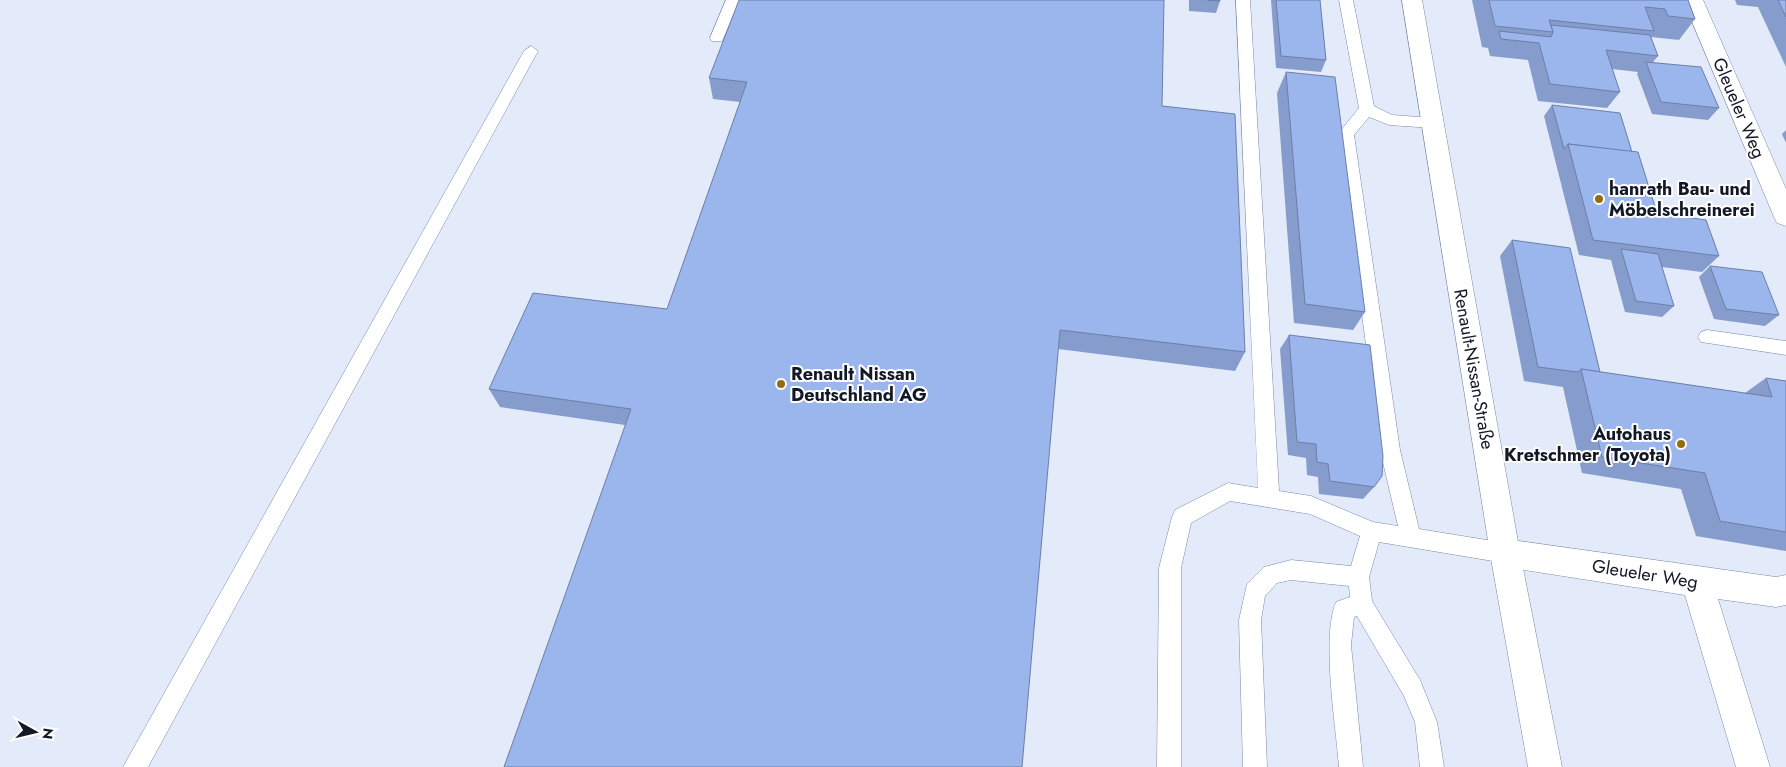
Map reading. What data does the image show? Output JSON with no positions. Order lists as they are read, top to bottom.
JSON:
{
  "streets": {
    "street": ["Gleueler Weg", "Renault-Nissan-Straße"]
  },
  "crossings": [
    ["Gleueler Weg", "Renault-Nissan-Straße"]
  ],
  "places": ["hanrath Bau- und Möbelschreinerei", "Renault Nissan Deutschland AG", "Autohaus Kretschmer (Toyota)"],
  "north": "right"
}
